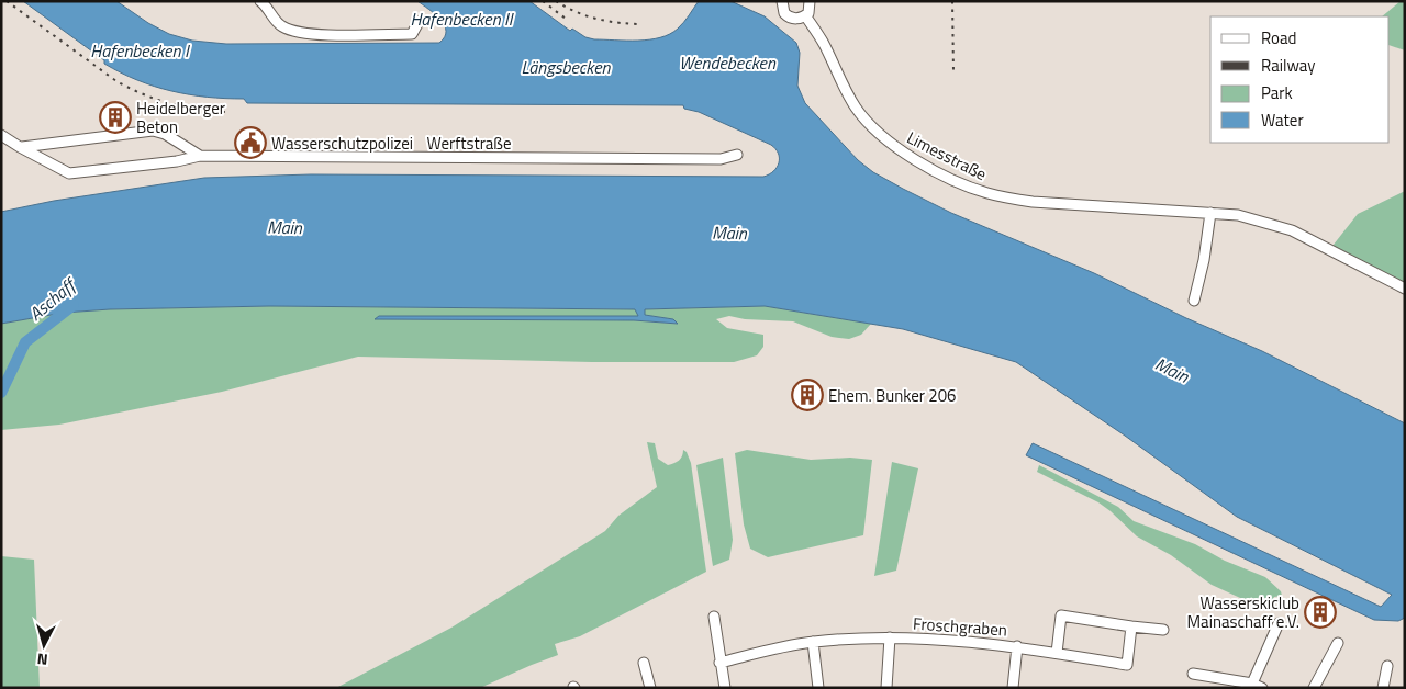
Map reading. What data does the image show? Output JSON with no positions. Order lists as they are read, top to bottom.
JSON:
{
  "streets": {
    "street": ["Werftstraße", "Limesstraße", "Froschgraben"]
  },
  "water": [
    "Hafenbecken II",
    "Hafenbecken I",
    "Wendebecken",
    "Längsbecken",
    "Main",
    "Aschaff"
  ],
  "places": {
    "building": ["Heidelberger Beton", "Ehem. Bunker 206", "Wasserskiclub Mainaschaff e.V."],
    "public building": ["Wasserschutzpolizei"]
  },
  "legend": [
    "Road",
    "Railway",
    "Park",
    "Water"
  ],
  "north": "bottom"
}
